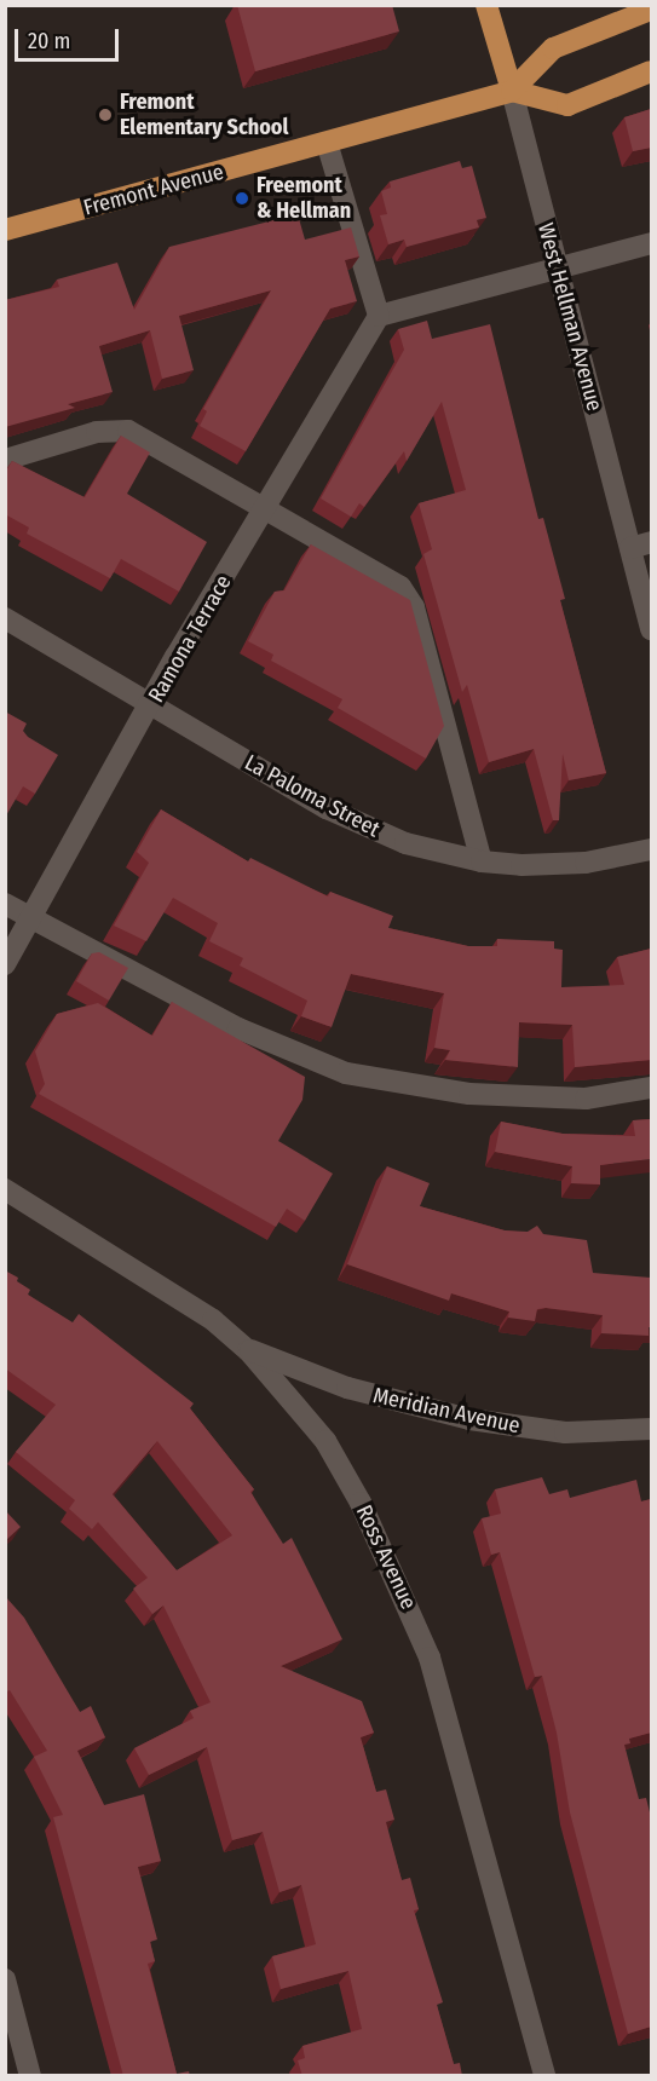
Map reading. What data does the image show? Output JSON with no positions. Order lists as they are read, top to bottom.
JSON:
{
  "streets": {
    "main road": ["Fremont Avenue", "West Hellman Avenue"],
    "street": [
      "Ramona Terrace",
      "La Paloma Street",
      "Meridian Avenue",
      "Ross Avenue"
    ]
  },
  "crossings": [
    ["Fremont Avenue", "West Hellman Avenue"],
    ["Ramona Terrace", "La Paloma Street"],
    ["Meridian Avenue", "Ross Avenue"]
  ],
  "places": ["Fremont Elementary School", "Freemont & Hellman"],
  "scale_bar": "20 m"
}
